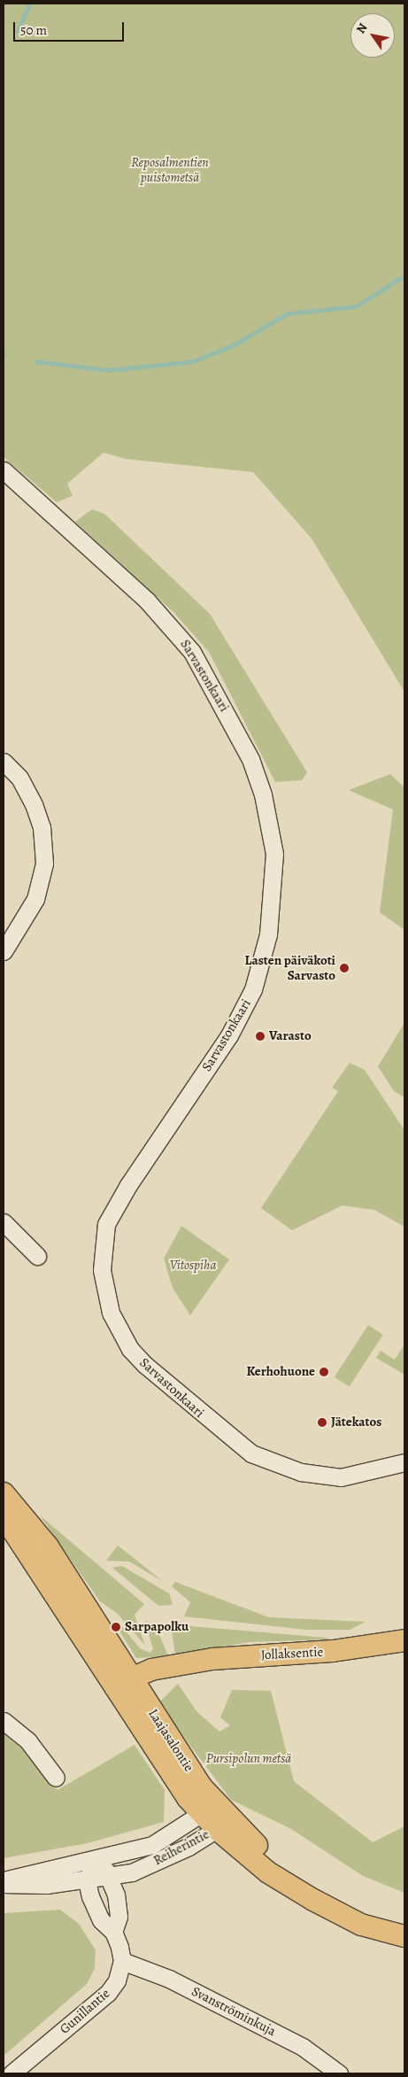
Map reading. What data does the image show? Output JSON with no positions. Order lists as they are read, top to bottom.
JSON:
{
  "streets": {
    "main road": ["Jollaksentie", "Laajasalontie"],
    "street": [
      "Sarvastonkaari",
      "Reiherintie",
      "Gunillantie",
      "Svanströminkuja"
    ]
  },
  "crossings": [
    ["Jollaksentie", "Laajasalontie"],
    ["Laajasalontie", "Reiherintie"],
    ["Gunillantie", "Svanströminkuja"]
  ],
  "parks": ["Reposalmentien puistometsä", "Vitospiha", "Pursipolun metsä"],
  "places": [
    "Lasten päiväkoti Sarvasto",
    "Varasto",
    "Kerhohuone",
    "Jätekatos",
    "Sarpapolku"
  ],
  "scale_bar": "50 m",
  "north": "top left"
}
